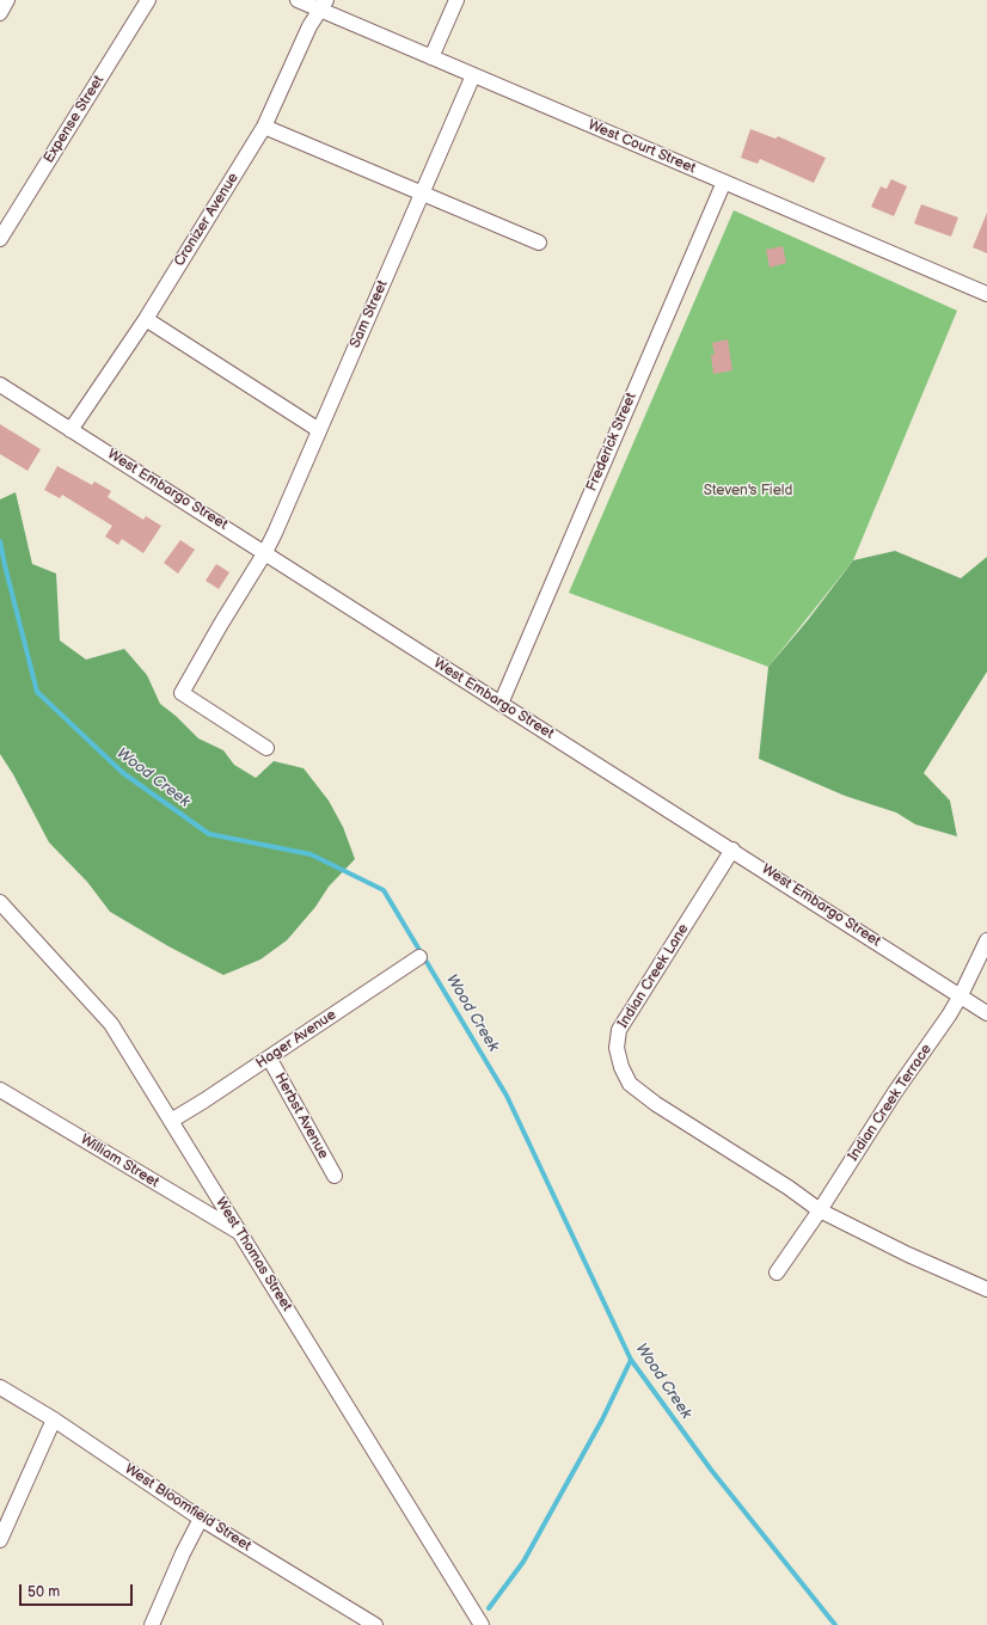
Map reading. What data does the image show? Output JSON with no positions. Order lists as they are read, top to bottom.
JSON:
{
  "streets": {
    "street": [
      "Expense Street",
      "West Court Street",
      "Cronizer Avenue",
      "Sam Street",
      "Frederick Street",
      "West Embargo Street",
      "Indian Creek Lane",
      "Hager Avenue",
      "Indian Creek Terrace",
      "Herbst Avenue",
      "William Street",
      "West Thomas Street",
      "West Bloomfield Street"
    ]
  },
  "crossings": [
    ["West Court Street", "Cronizer Avenue"],
    ["West Court Street", "Sam Street"],
    ["West Court Street", "Frederick Street"],
    ["Cronizer Avenue", "West Embargo Street"],
    ["Sam Street", "West Embargo Street"],
    ["Frederick Street", "West Embargo Street"],
    ["West Embargo Street", "Indian Creek Lane"],
    ["West Embargo Street", "Indian Creek Terrace"],
    ["Indian Creek Lane", "Indian Creek Terrace"],
    ["Hager Avenue", "Herbst Avenue"],
    ["Hager Avenue", "West Thomas Street"],
    ["William Street", "West Thomas Street"]
  ],
  "water": ["Wood Creek"],
  "parks": ["Steven's Field"],
  "scale_bar": "50 m"
}
